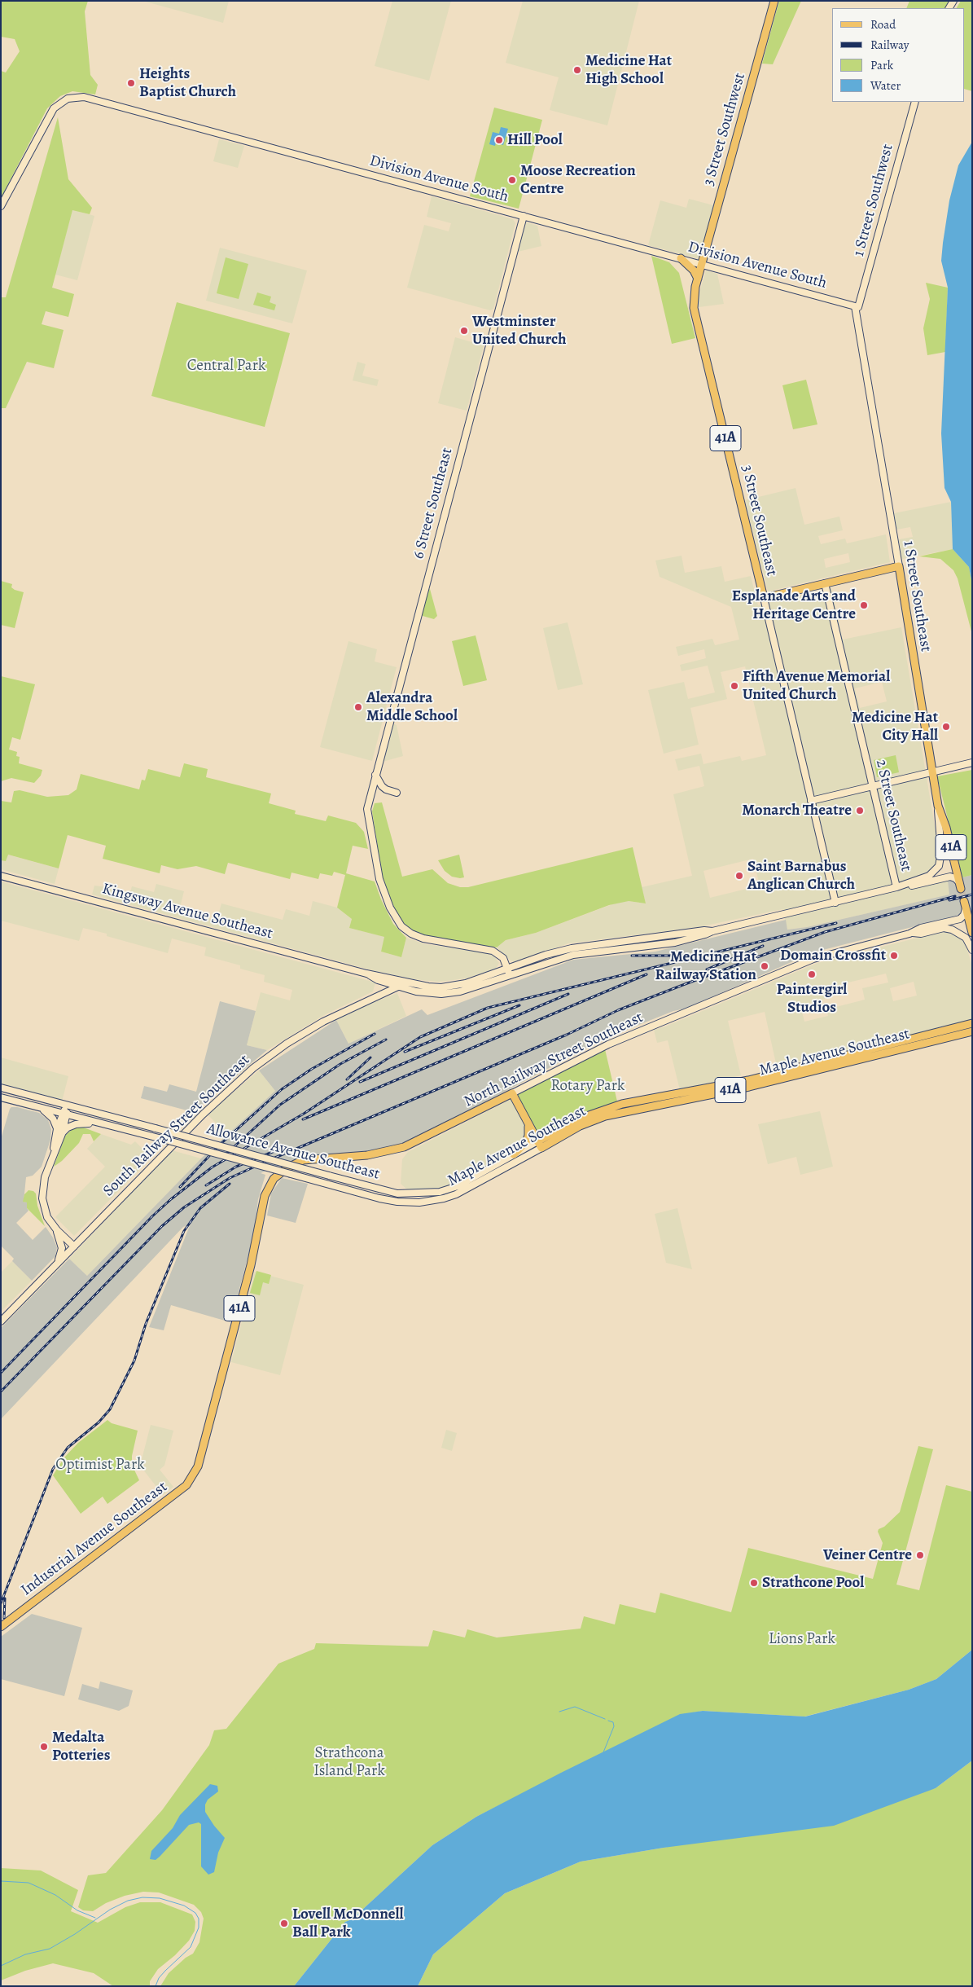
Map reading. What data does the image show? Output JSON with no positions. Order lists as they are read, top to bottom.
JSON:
{
  "streets": {
    "main road": [
      "3 Street Southwest",
      "41A",
      "3 Street Southeast",
      "1 Street Southeast",
      "Maple Avenue Southeast",
      "North Railway Street Southeast",
      "Industrial Avenue Southeast"
    ],
    "street": [
      "Division Avenue South",
      "1 Street Southwest",
      "6 Street Southeast",
      "2 Street Southeast",
      "Kingsway Avenue Southeast",
      "South Railway Street Southeast",
      "Allowance Avenue Southeast"
    ]
  },
  "crossings": [
    ["3 Street Southwest", "Division Avenue South"],
    ["3 Street Southwest", "3 Street Southeast"],
    ["Division Avenue South", "1 Street Southwest"],
    ["Division Avenue South", "6 Street Southeast"],
    ["Division Avenue South", "3 Street Southeast"],
    ["Division Avenue South", "1 Street Southeast"],
    ["1 Street Southwest", "1 Street Southeast"],
    ["Kingsway Avenue Southeast", "South Railway Street Southeast"],
    ["Maple Avenue Southeast", "Allowance Avenue Southeast"],
    ["North Railway Street Southeast", "Industrial Avenue Southeast"]
  ],
  "parks": [
    "Central Park",
    "Rotary Park",
    "Optimist Park",
    "Lions Park",
    "Strathcona Island Park"
  ],
  "places": [
    "Medicine Hat High School",
    "Heights Baptist Church",
    "Hill Pool",
    "Moose Recreation Centre",
    "Westminster United Church",
    "Esplanade Arts and Heritage Centre",
    "Fifth Avenue Memorial United Church",
    "Alexandra Middle School",
    "Medicine Hat City Hall",
    "Monarch Theatre",
    "Saint Barnabus Anglican Church",
    "Domain Crossfit",
    "Medicine Hat Railway Station",
    "Paintergirl Studios",
    "Veiner Centre",
    "Strathcone Pool",
    "Medalta Potteries",
    "Lovell McDonnell Ball Park"
  ],
  "legend": [
    "Road",
    "Railway",
    "Park",
    "Water"
  ]
}
